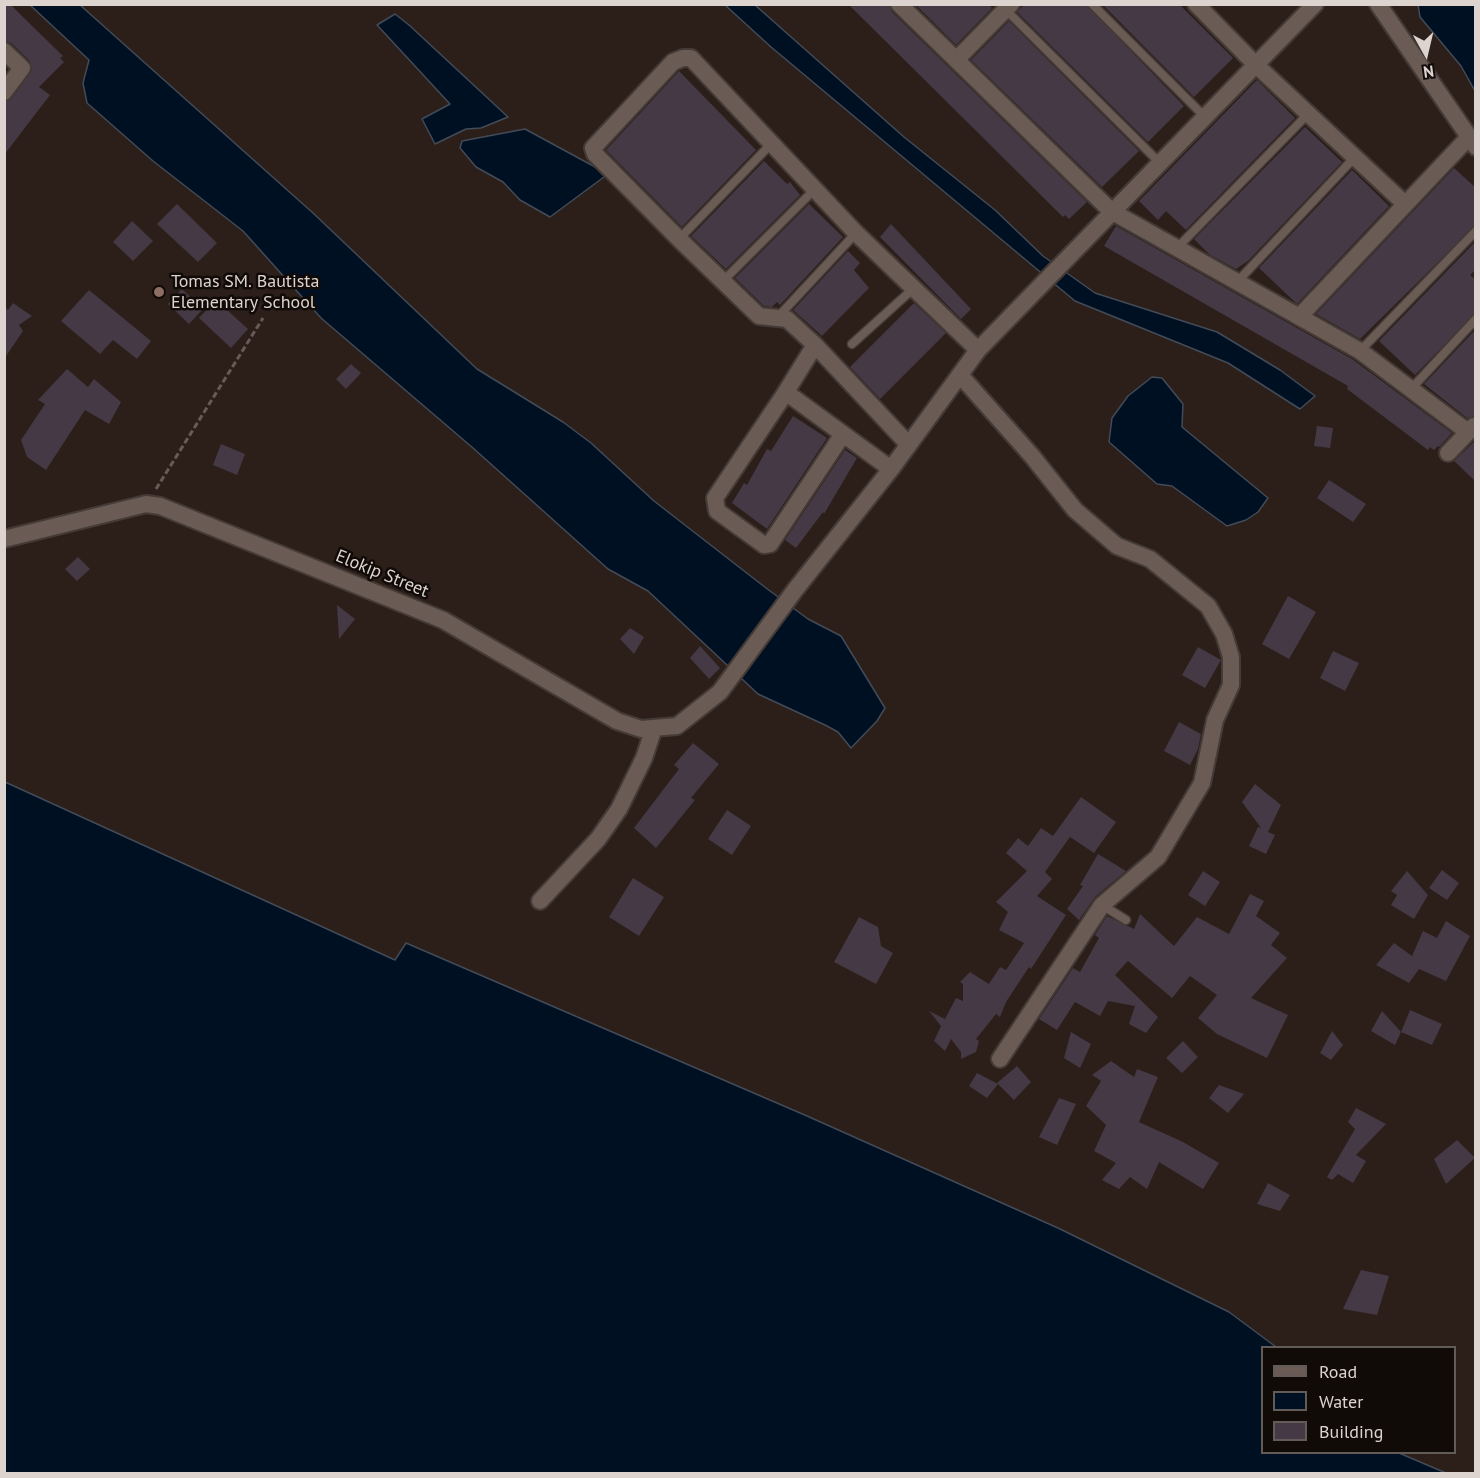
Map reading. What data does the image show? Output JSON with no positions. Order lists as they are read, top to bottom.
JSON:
{
  "streets": {
    "street": ["Elokip Street"]
  },
  "places": ["Tomas SM. Bautista Elementary School"],
  "legend": ["Road", "Water", "Building"],
  "north": "bottom"
}
